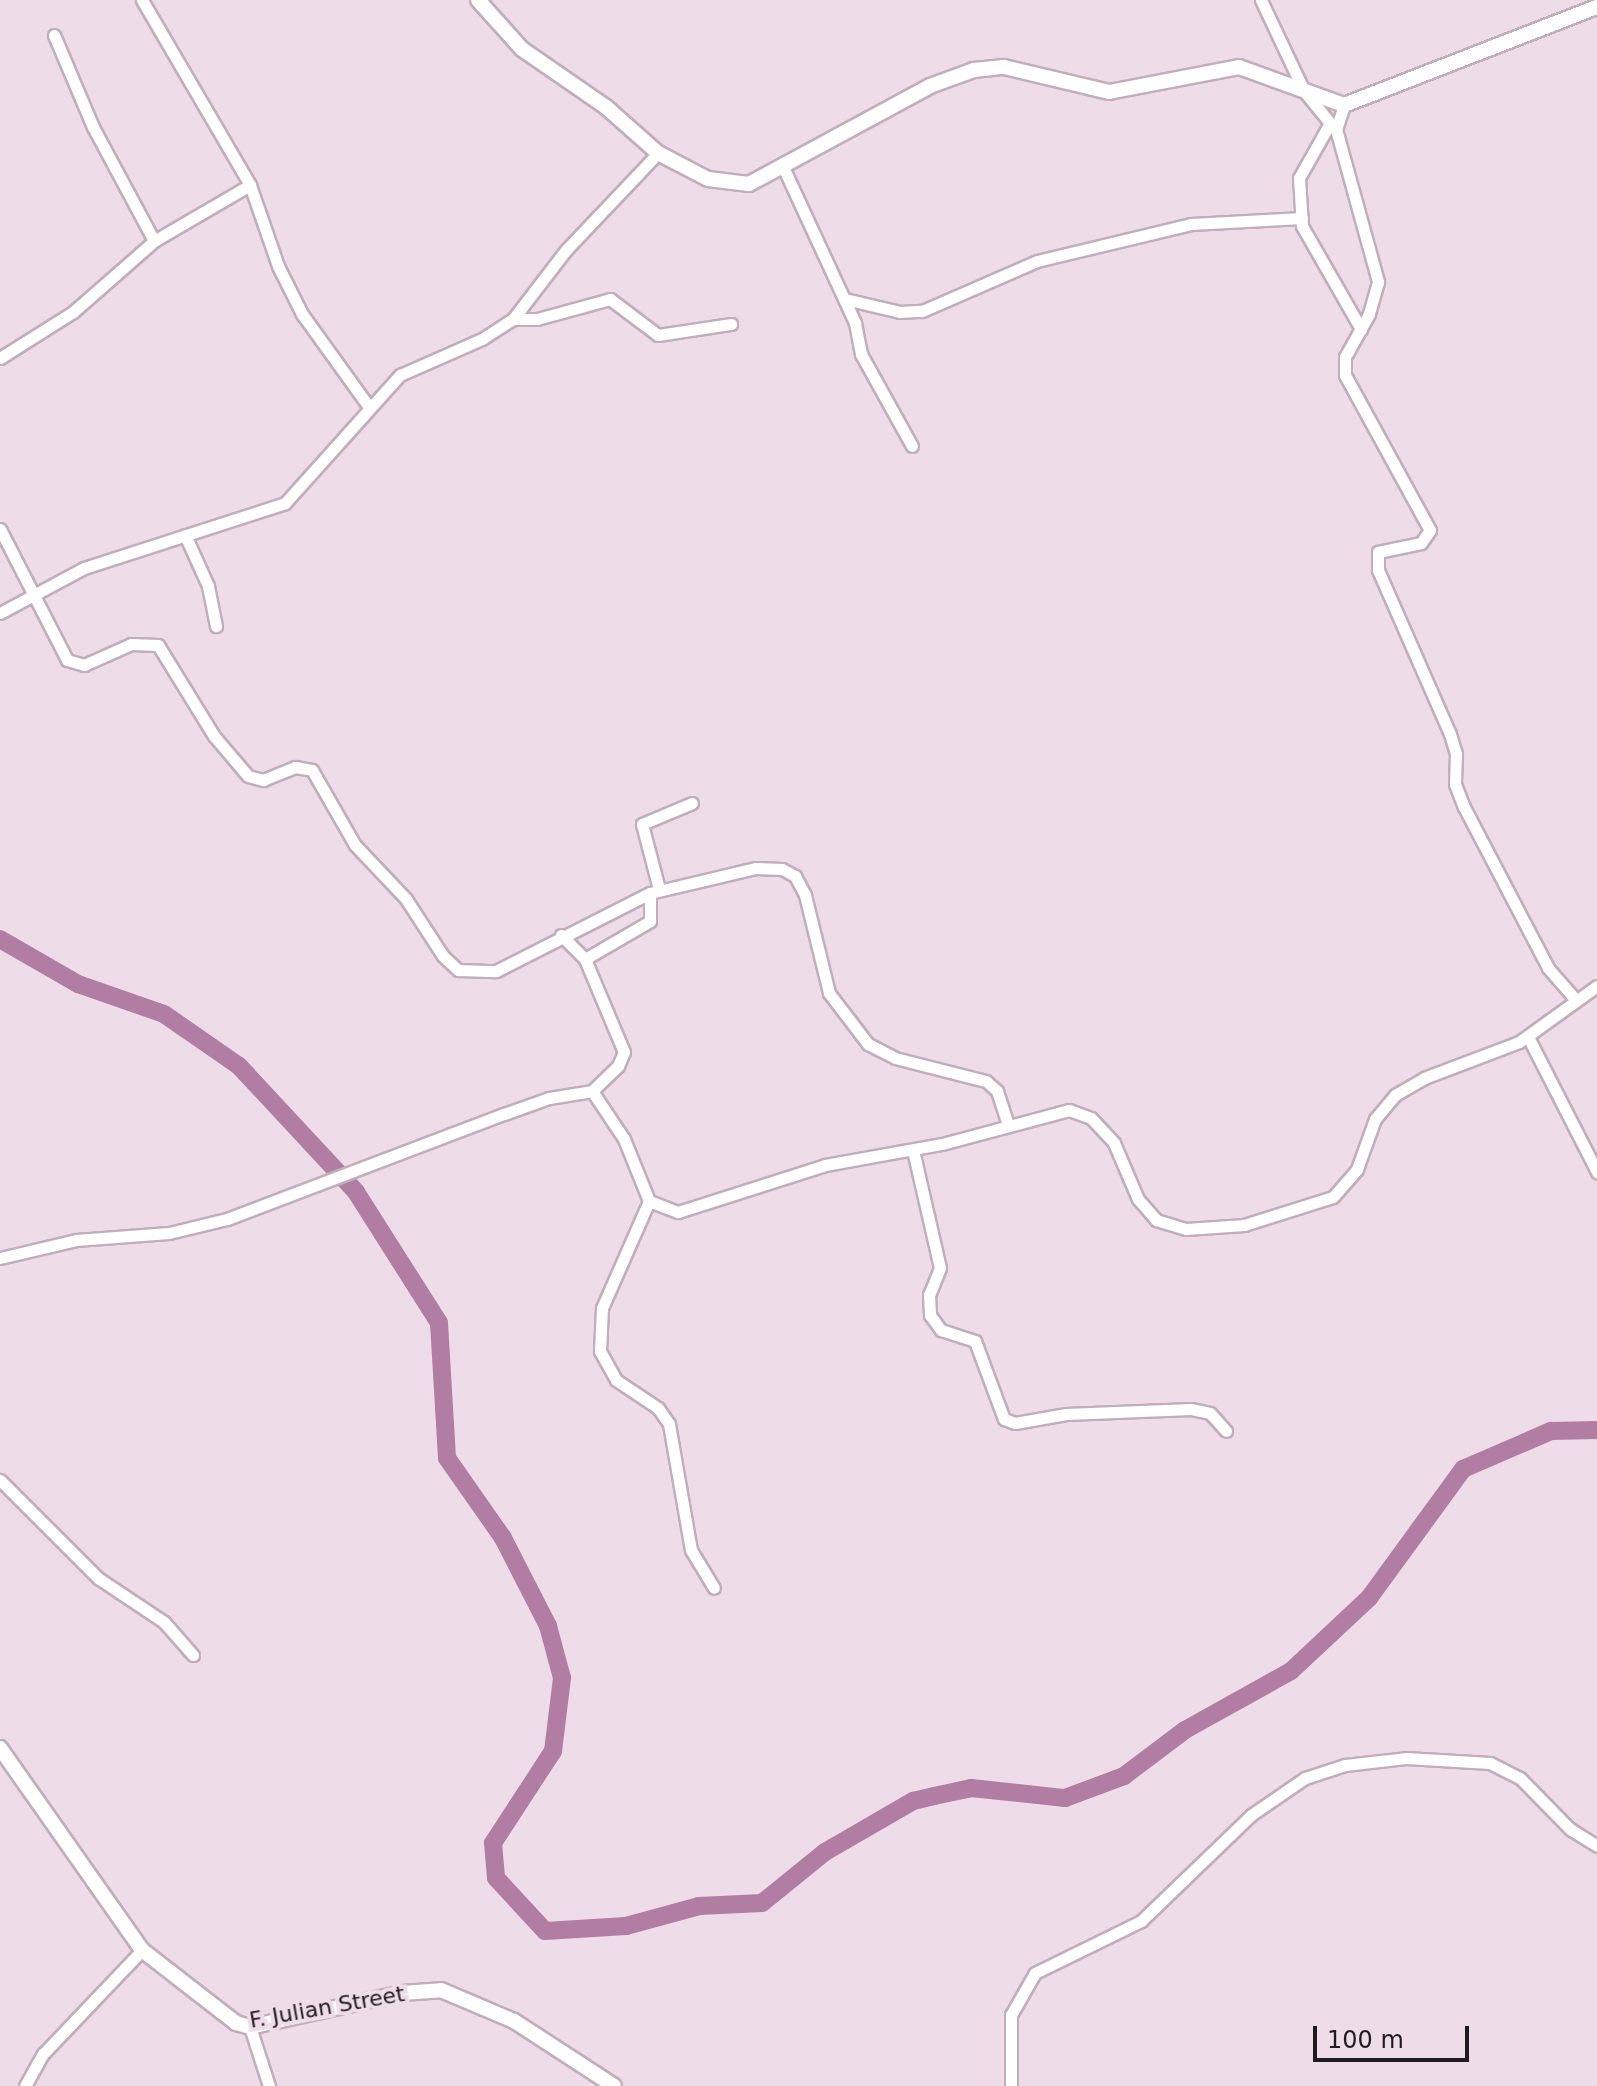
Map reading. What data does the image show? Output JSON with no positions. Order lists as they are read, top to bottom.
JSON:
{
  "streets": {
    "street": ["F. Julian Street"]
  },
  "scale_bar": "100 m"
}
